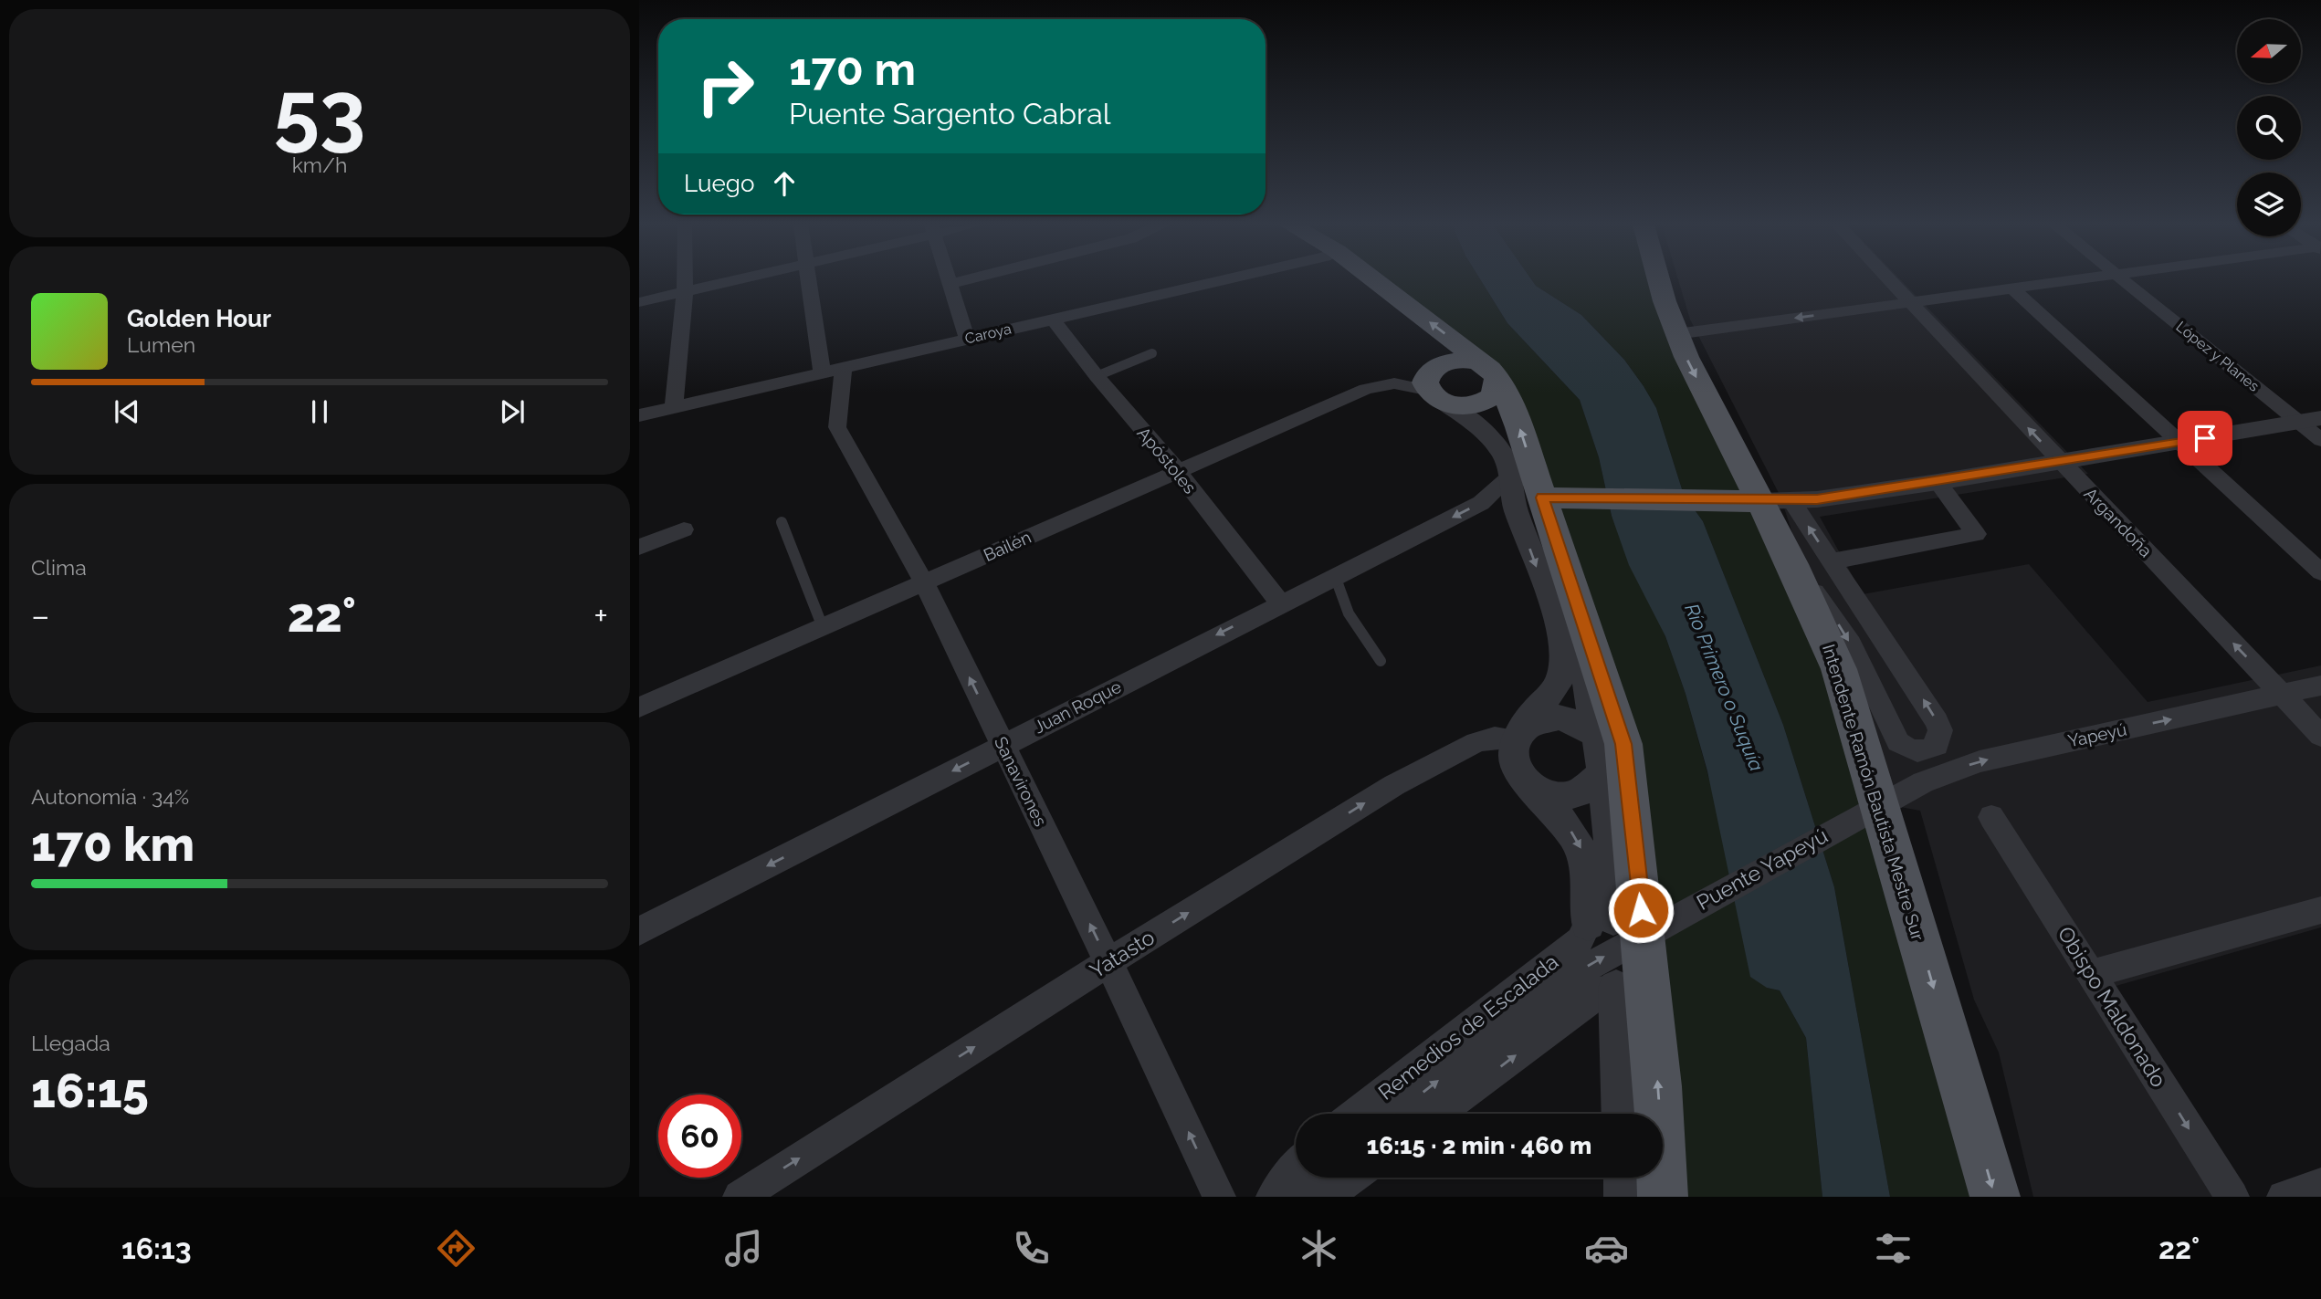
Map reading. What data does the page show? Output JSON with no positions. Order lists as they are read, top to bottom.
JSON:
{
  "streets": {
    "main road": ["Intendente Ramón Bautista Mestre Sur"],
    "street": [
      "Caroya",
      "López y Planes",
      "Apóstoles",
      "Argandoña",
      "Bailén",
      "Juan Roque",
      "Yapeyú",
      "Sanavirones",
      "Puente Yapeyú",
      "Yatasto",
      "Obispo Maldonado",
      "Remedios de Escalada"
    ]
  },
  "crossings": [
    ["Caroya", "Apóstoles"],
    ["Caroya", "Sanavirones"],
    ["Apóstoles", "Bailén"],
    ["Apóstoles", "Juan Roque"],
    ["Argandoña", "Yapeyú"],
    ["Bailén", "Sanavirones"],
    ["Juan Roque", "Sanavirones"],
    ["Yapeyú", "Intendente Ramón Bautista Mestre Sur"],
    ["Yapeyú", "Puente Yapeyú"],
    ["Sanavirones", "Yatasto"],
    ["Intendente Ramón Bautista Mestre Sur", "Puente Yapeyú"],
    ["Puente Yapeyú", "Remedios de Escalada"]
  ],
  "one_way": [
    "Juan Roque",
    "Yapeyú",
    "Sanavirones",
    "Yatasto",
    "Obispo Maldonado"
  ],
  "water": ["Río Primero o Suquía"],
  "north": "left",
  "page": {
    "tile": [
      ["53", "km/h"],
      "Clima",
      ["Autonomía · 34%", "170 km"],
      ["Llegada", "16:15"]
    ],
    "turn": ["170 m", "Puente Sargento Cabral"],
    "then": "Luego",
    "song": ["Golden Hour", "Lumen"],
    "heat": ["−", "22°", "+"],
    "limit": "60",
    "trip": "16:15 · 2 min · 460 m",
    "tabs": ["16:13", "22°"]
  }
}
